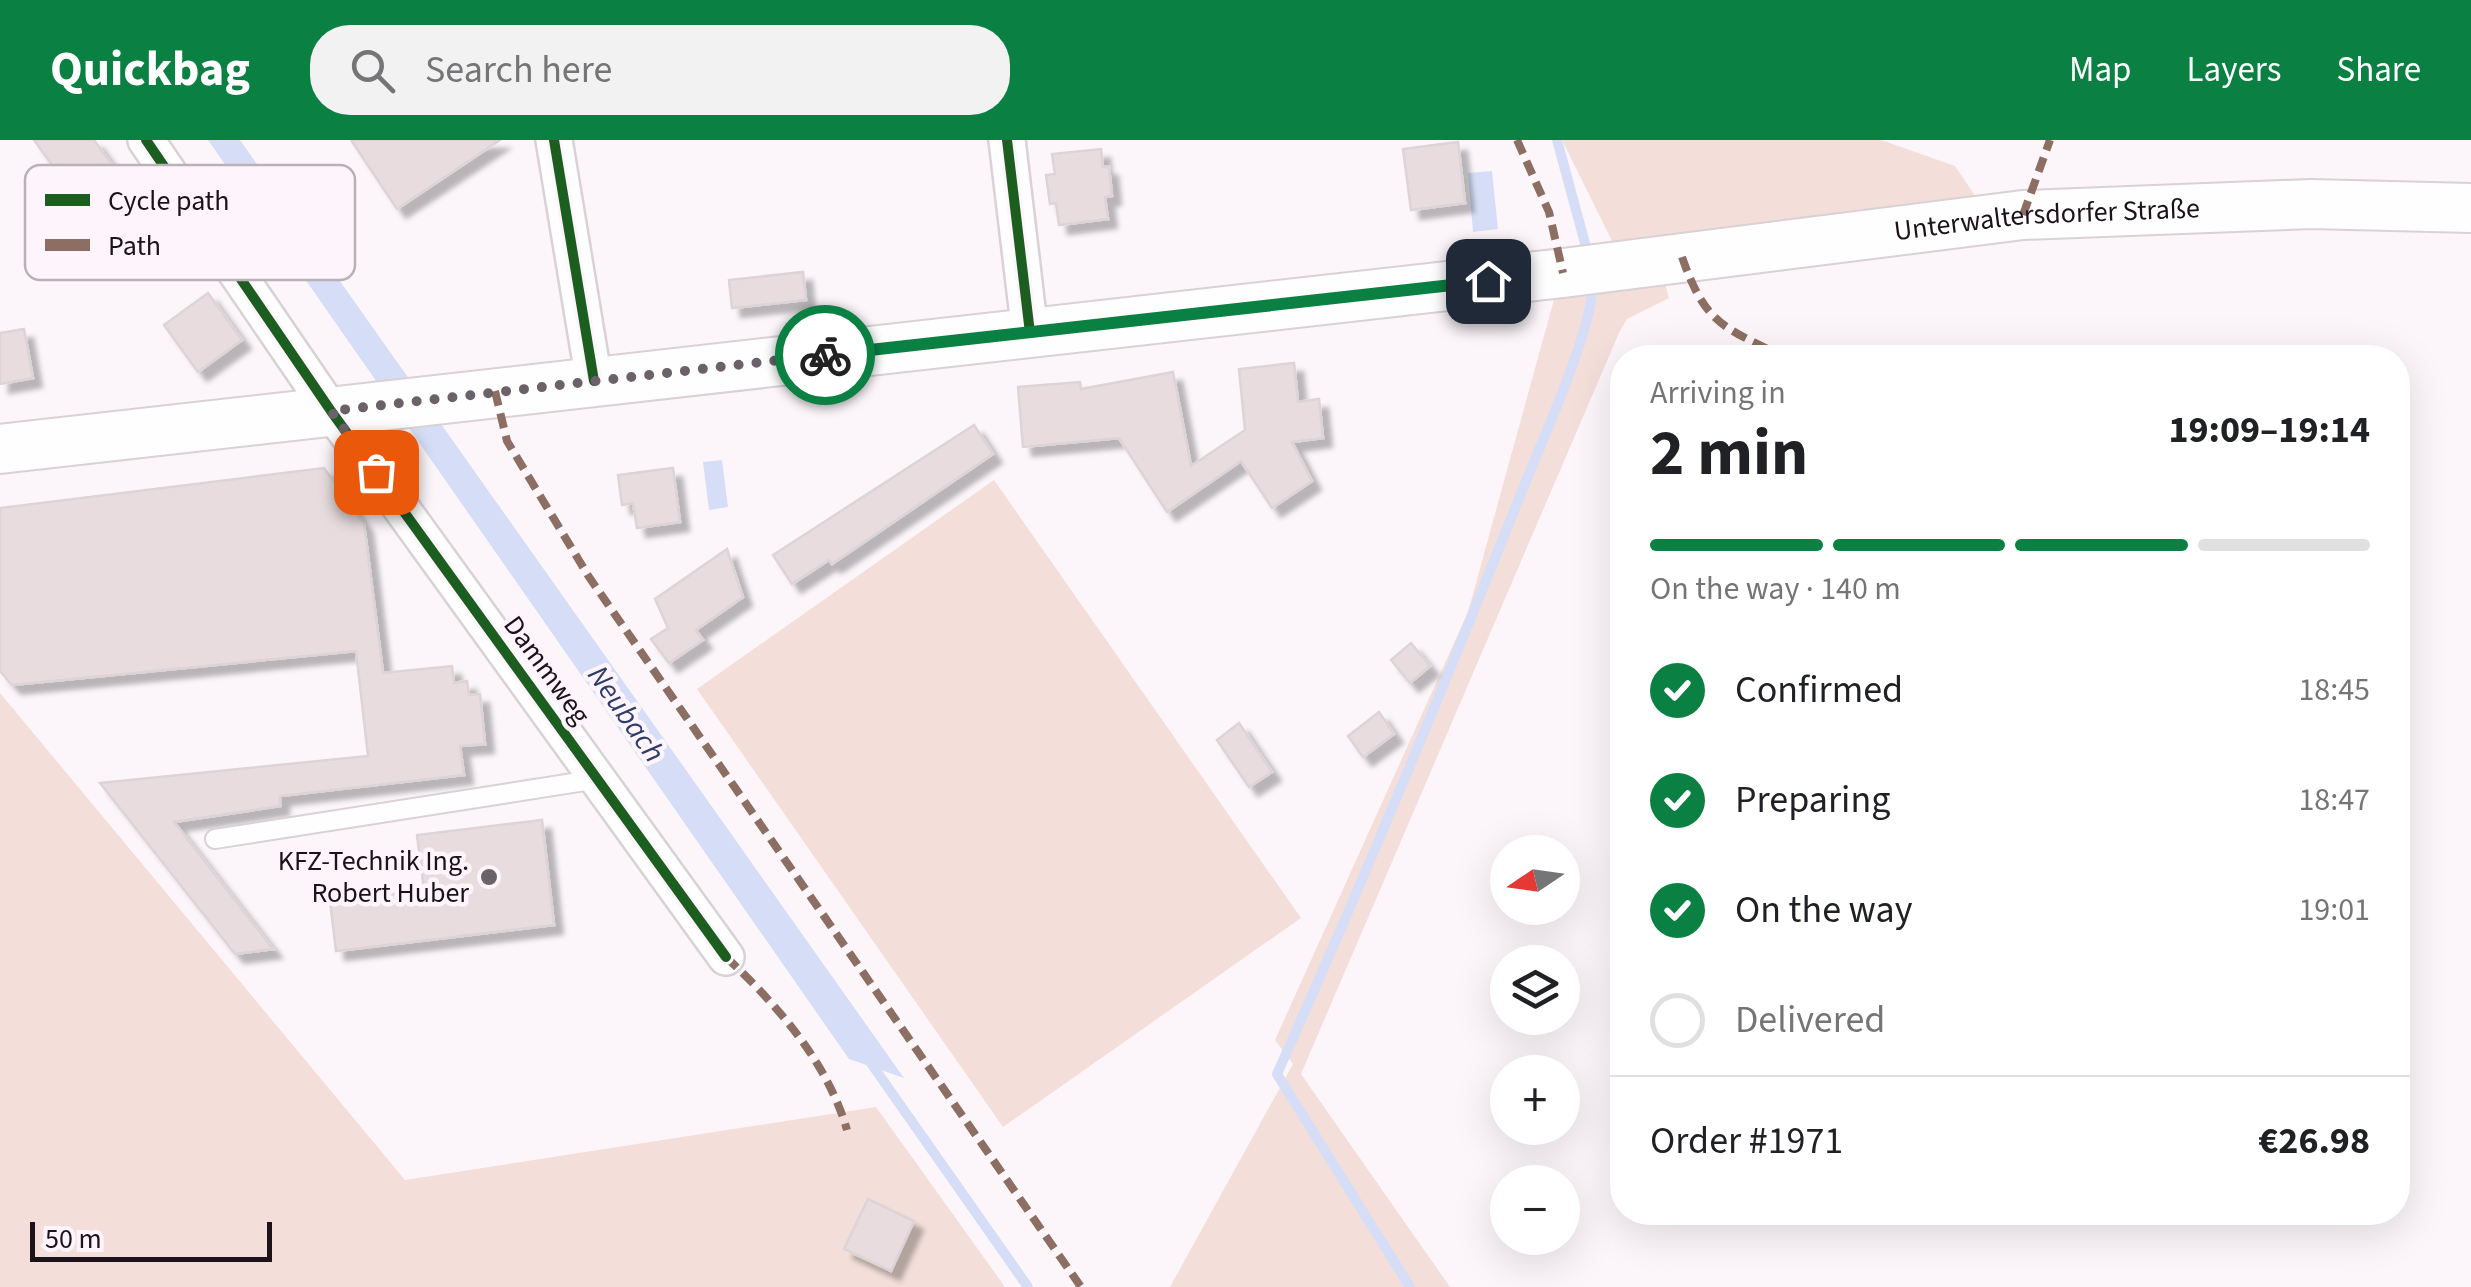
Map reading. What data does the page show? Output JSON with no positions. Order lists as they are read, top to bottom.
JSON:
{
  "streets": {
    "main road": ["Unterwaltersdorfer Straße"],
    "street": ["Dammweg"]
  },
  "crossings": [
    ["Unterwaltersdorfer Straße", "Dammweg"]
  ],
  "water": ["Neubach"],
  "places": ["KFZ-Technik Ing. Robert Huber"],
  "legend": ["Cycle path", "Path"],
  "scale_bar": "50 m",
  "north": "left",
  "page": {
    "header": "Quickbag",
    "search": "Search here",
    "nav": ["Map", "Layers", "Share"],
    "heading": ["2 min", "Arriving in", "19:09–19:14"],
    "panel": ["Order #1971", "€26.98"],
    "bar": "On the way · 140 m",
    "list": [
      ["Confirmed", "18:45"],
      ["Preparing", "18:47"],
      ["On the way", "19:01"],
      "Delivered"
    ],
    "map_buttons": ["+", "−"],
    "scale": "50 m"
  }
}
